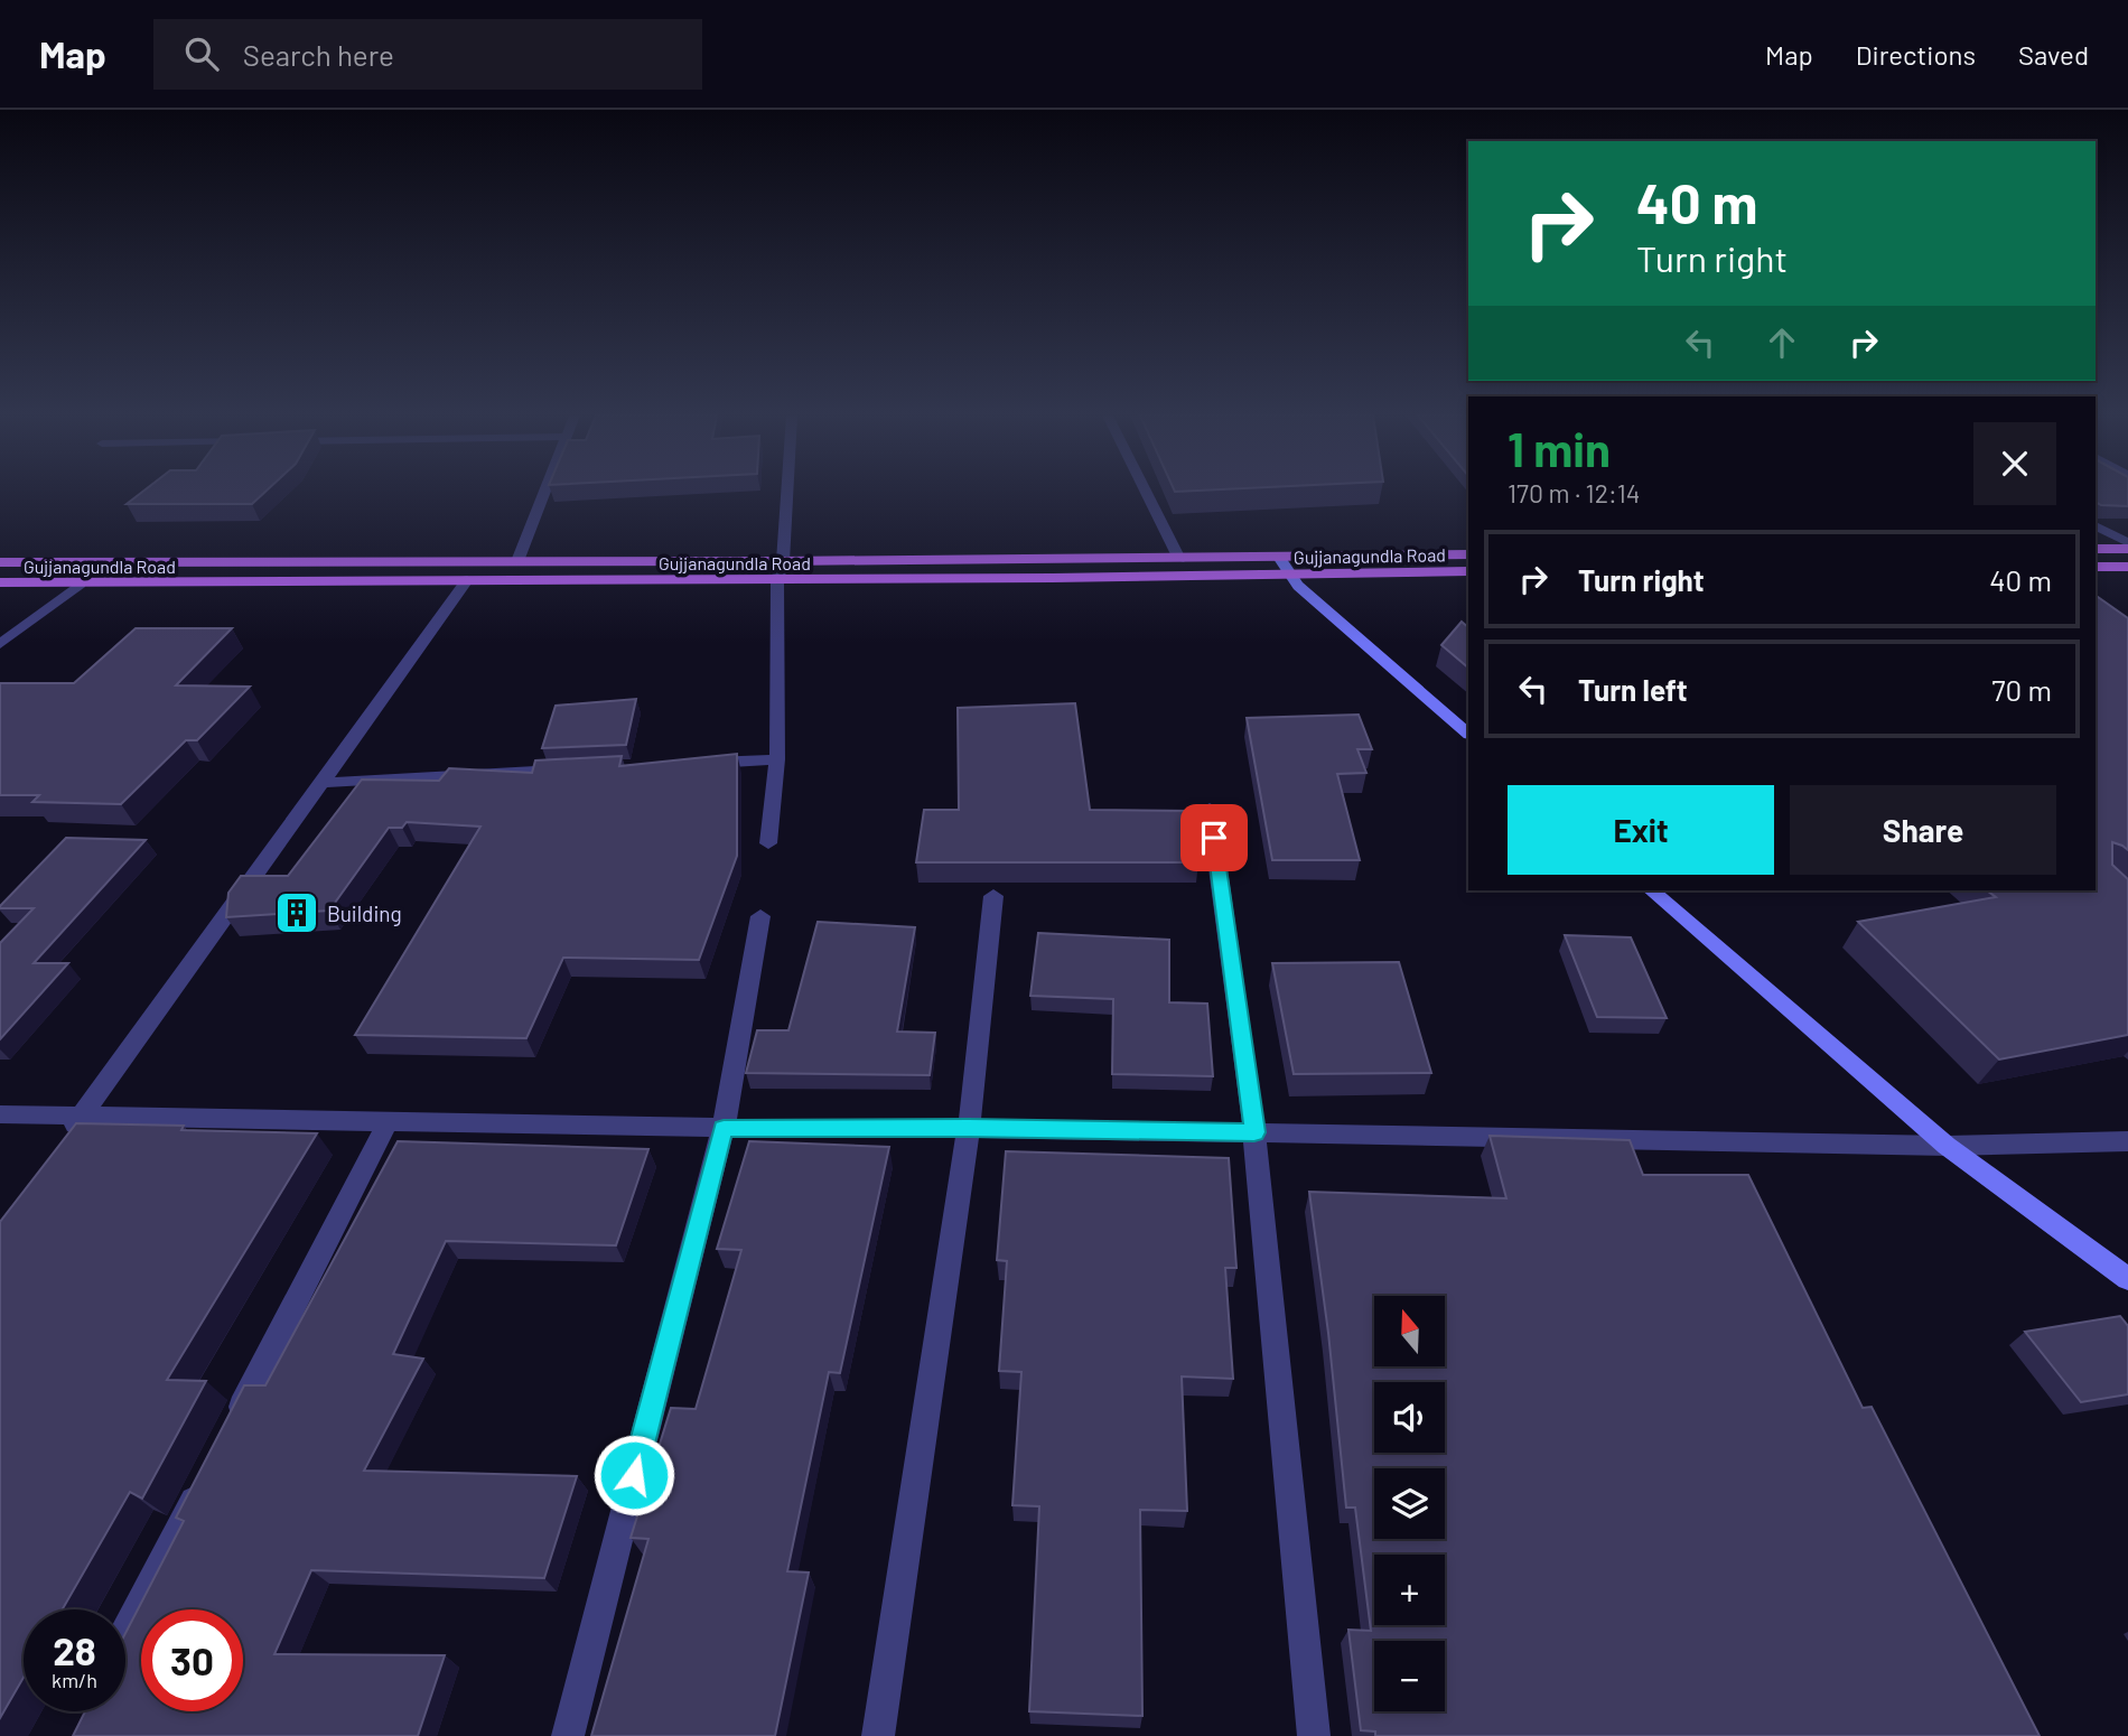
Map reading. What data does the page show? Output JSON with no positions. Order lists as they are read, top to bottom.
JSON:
{
  "streets": {
    "main road": ["Gujjanagundla Road"]
  },
  "places": {
    "building": ["Building"]
  },
  "north": "top",
  "page": {
    "header": "Map",
    "search": "Search here",
    "nav": ["Map", "Directions", "Saved"],
    "turn": ["40 m", "Turn right"],
    "heading": ["1 min", "170 m · 12:14"],
    "list": [
      {
        "name": "Turn right",
        "value": "40 m"
      },
      {
        "name": "Turn left",
        "value": "70 m"
      }
    ],
    "buttons": ["Exit", "Share"],
    "map_buttons": ["+", "−"],
    "speed": "28 km/h",
    "limit": "30"
  }
}
